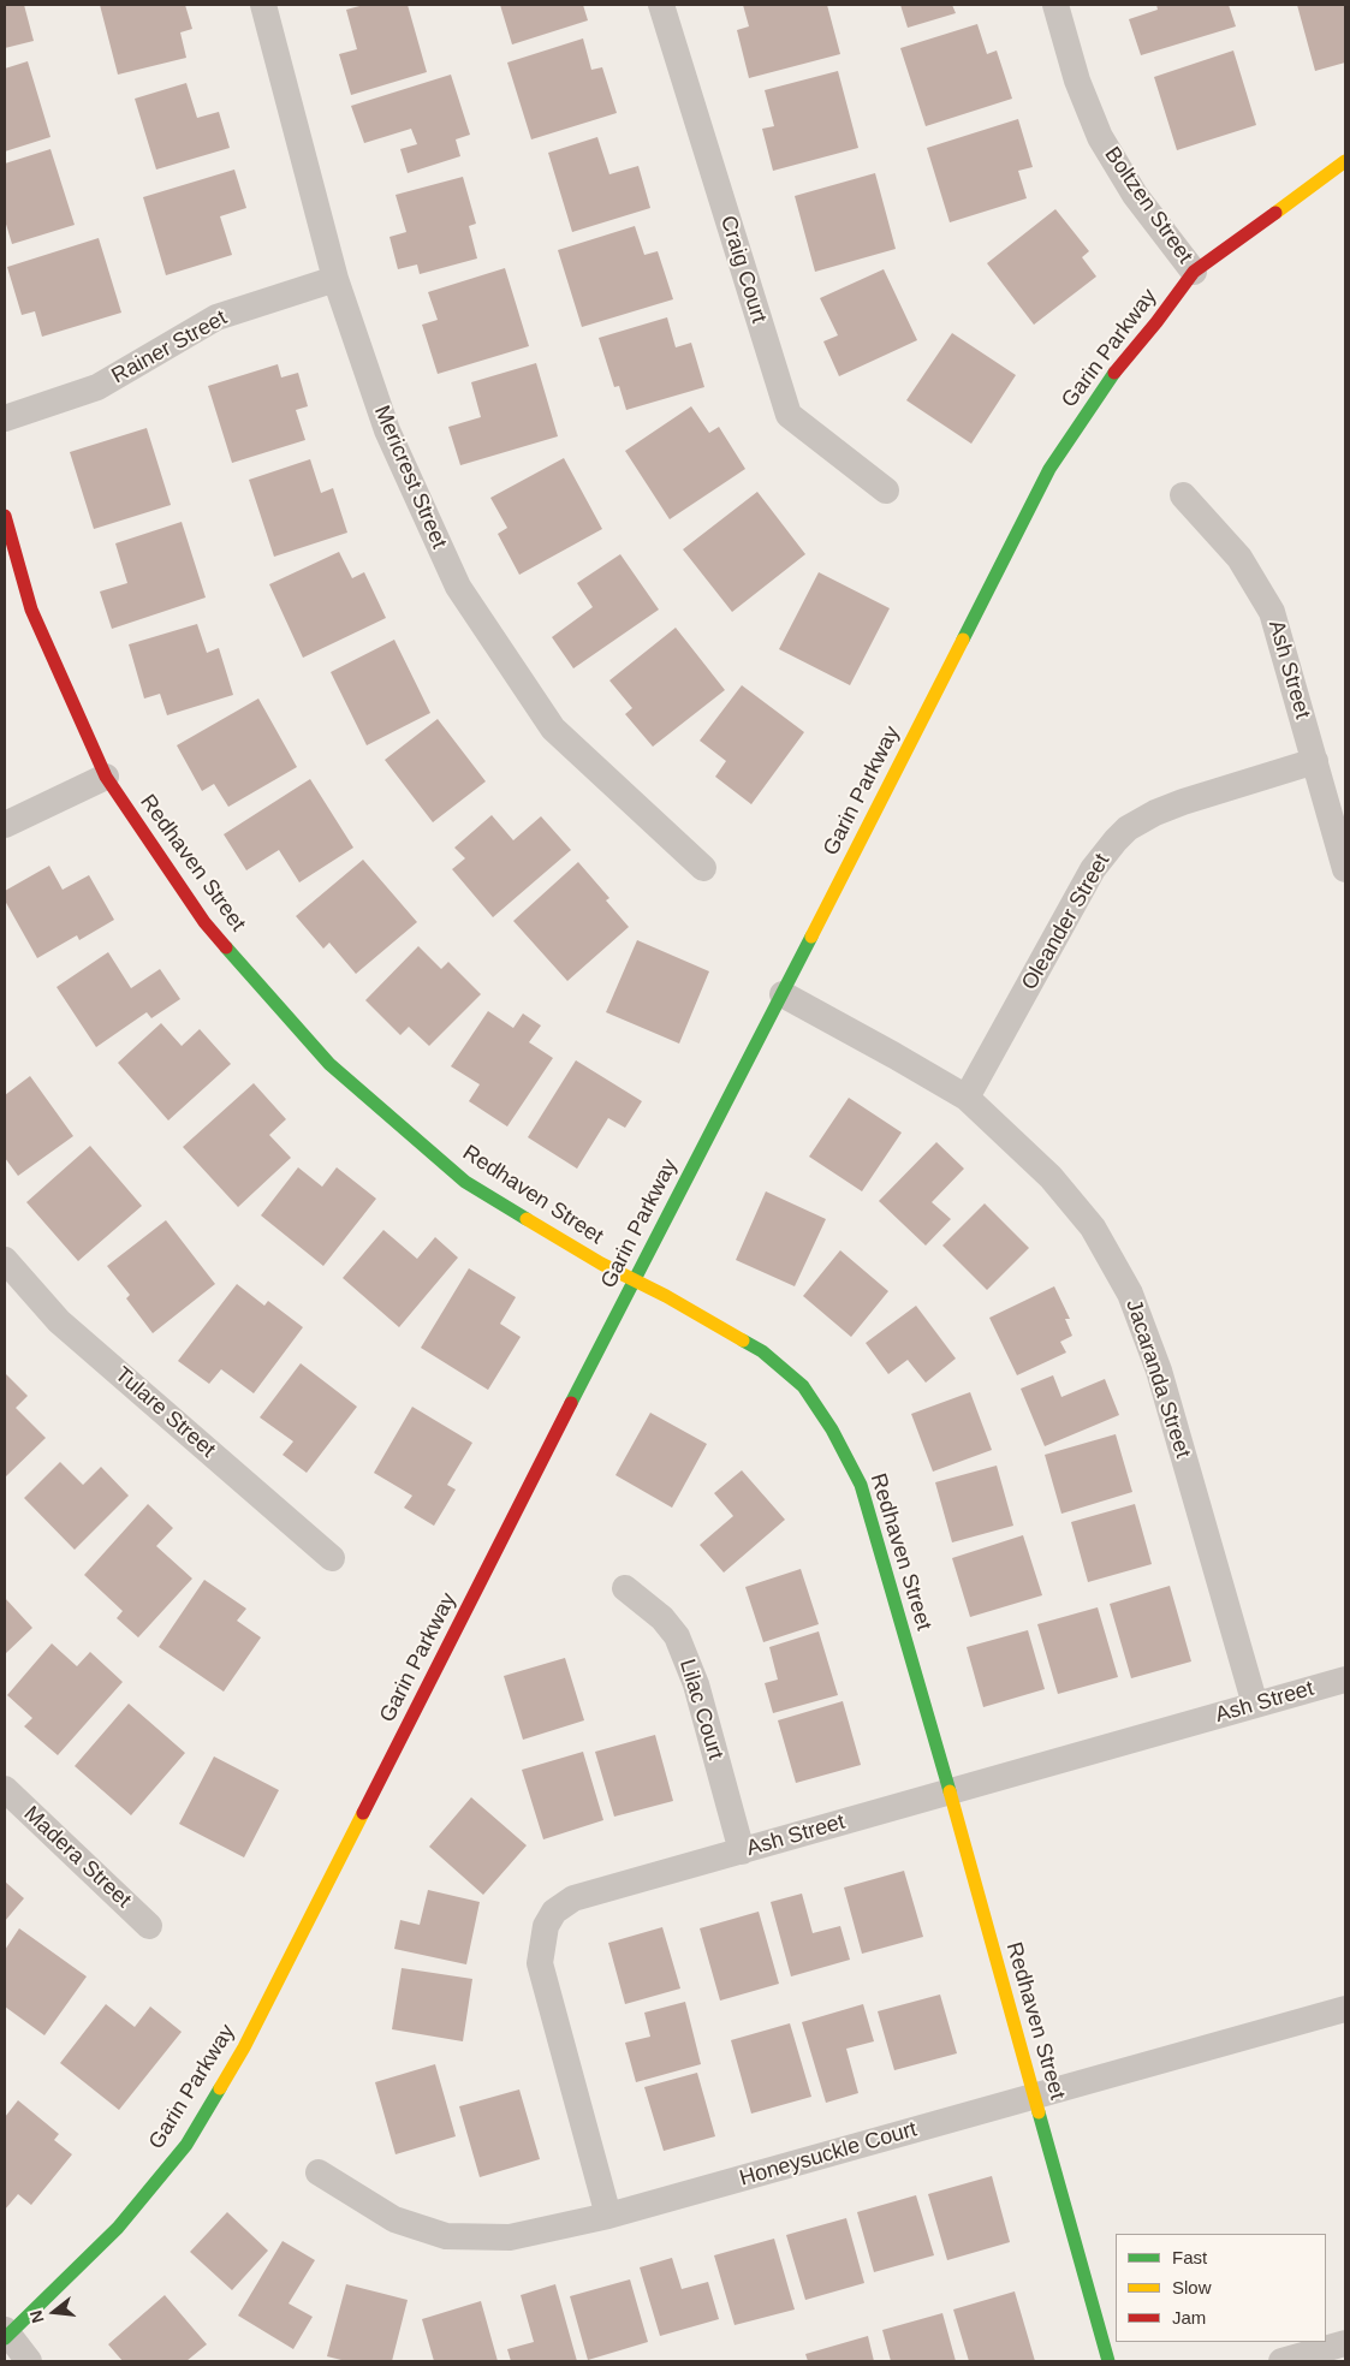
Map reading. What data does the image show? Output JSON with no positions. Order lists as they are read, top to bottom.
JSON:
{
  "streets": {
    "street": [
      "Boltzen Street",
      "Craig Court",
      "Rainer Street",
      "Garin Parkway",
      "Mericrest Street",
      "Ash Street",
      "Redhaven Street",
      "Oleander Street",
      "Jacaranda Street",
      "Tulare Street",
      "Lilac Court",
      "Madera Street",
      "Honeysuckle Court"
    ]
  },
  "crossings": [
    ["Boltzen Street", "Garin Parkway"],
    ["Rainer Street", "Mericrest Street"],
    ["Garin Parkway", "Redhaven Street"],
    ["Garin Parkway", "Jacaranda Street"],
    ["Ash Street", "Redhaven Street"],
    ["Ash Street", "Oleander Street"],
    ["Ash Street", "Jacaranda Street"],
    ["Ash Street", "Lilac Court"],
    ["Ash Street", "Honeysuckle Court"],
    ["Redhaven Street", "Honeysuckle Court"],
    ["Oleander Street", "Jacaranda Street"]
  ],
  "legend": ["Fast", "Slow", "Jam"],
  "north": "left"
}
